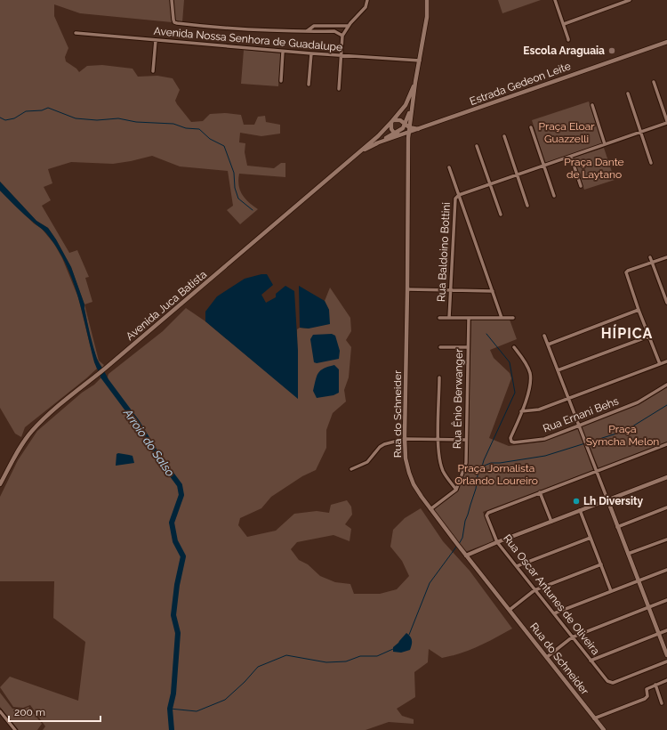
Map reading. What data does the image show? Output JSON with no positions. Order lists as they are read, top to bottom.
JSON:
{
  "streets": {
    "main road": ["Estrada Gedeon Leite", "Avenida Juca Batista", "Rua do Schneider"],
    "street": [
      "Avenida Nossa Senhora de Guadalupe",
      "Rua Baldoino Bottini",
      "Rua Ênio Berwanger",
      "Rua Ernani Behs",
      "Rua Oscar Antunes de Oliveira"
    ]
  },
  "crossings": [
    ["Avenida Nossa Senhora de Guadalupe", "Avenida Juca Batista"],
    ["Estrada Gedeon Leite", "Avenida Juca Batista"],
    ["Estrada Gedeon Leite", "Rua do Schneider"],
    ["Avenida Juca Batista", "Rua do Schneider"]
  ],
  "districts": ["HÍPICA"],
  "water": ["Arroio do Salso"],
  "parks": [
    "Praça Eloar Guazzelli",
    "Praça Dante de Laytano",
    "Praça Symcha Melon",
    "Praça Jornalista Orlando Loureiro"
  ],
  "places": ["Escola Araguaia", "Lh Diversity"],
  "scale_bar": "200 m"
}
